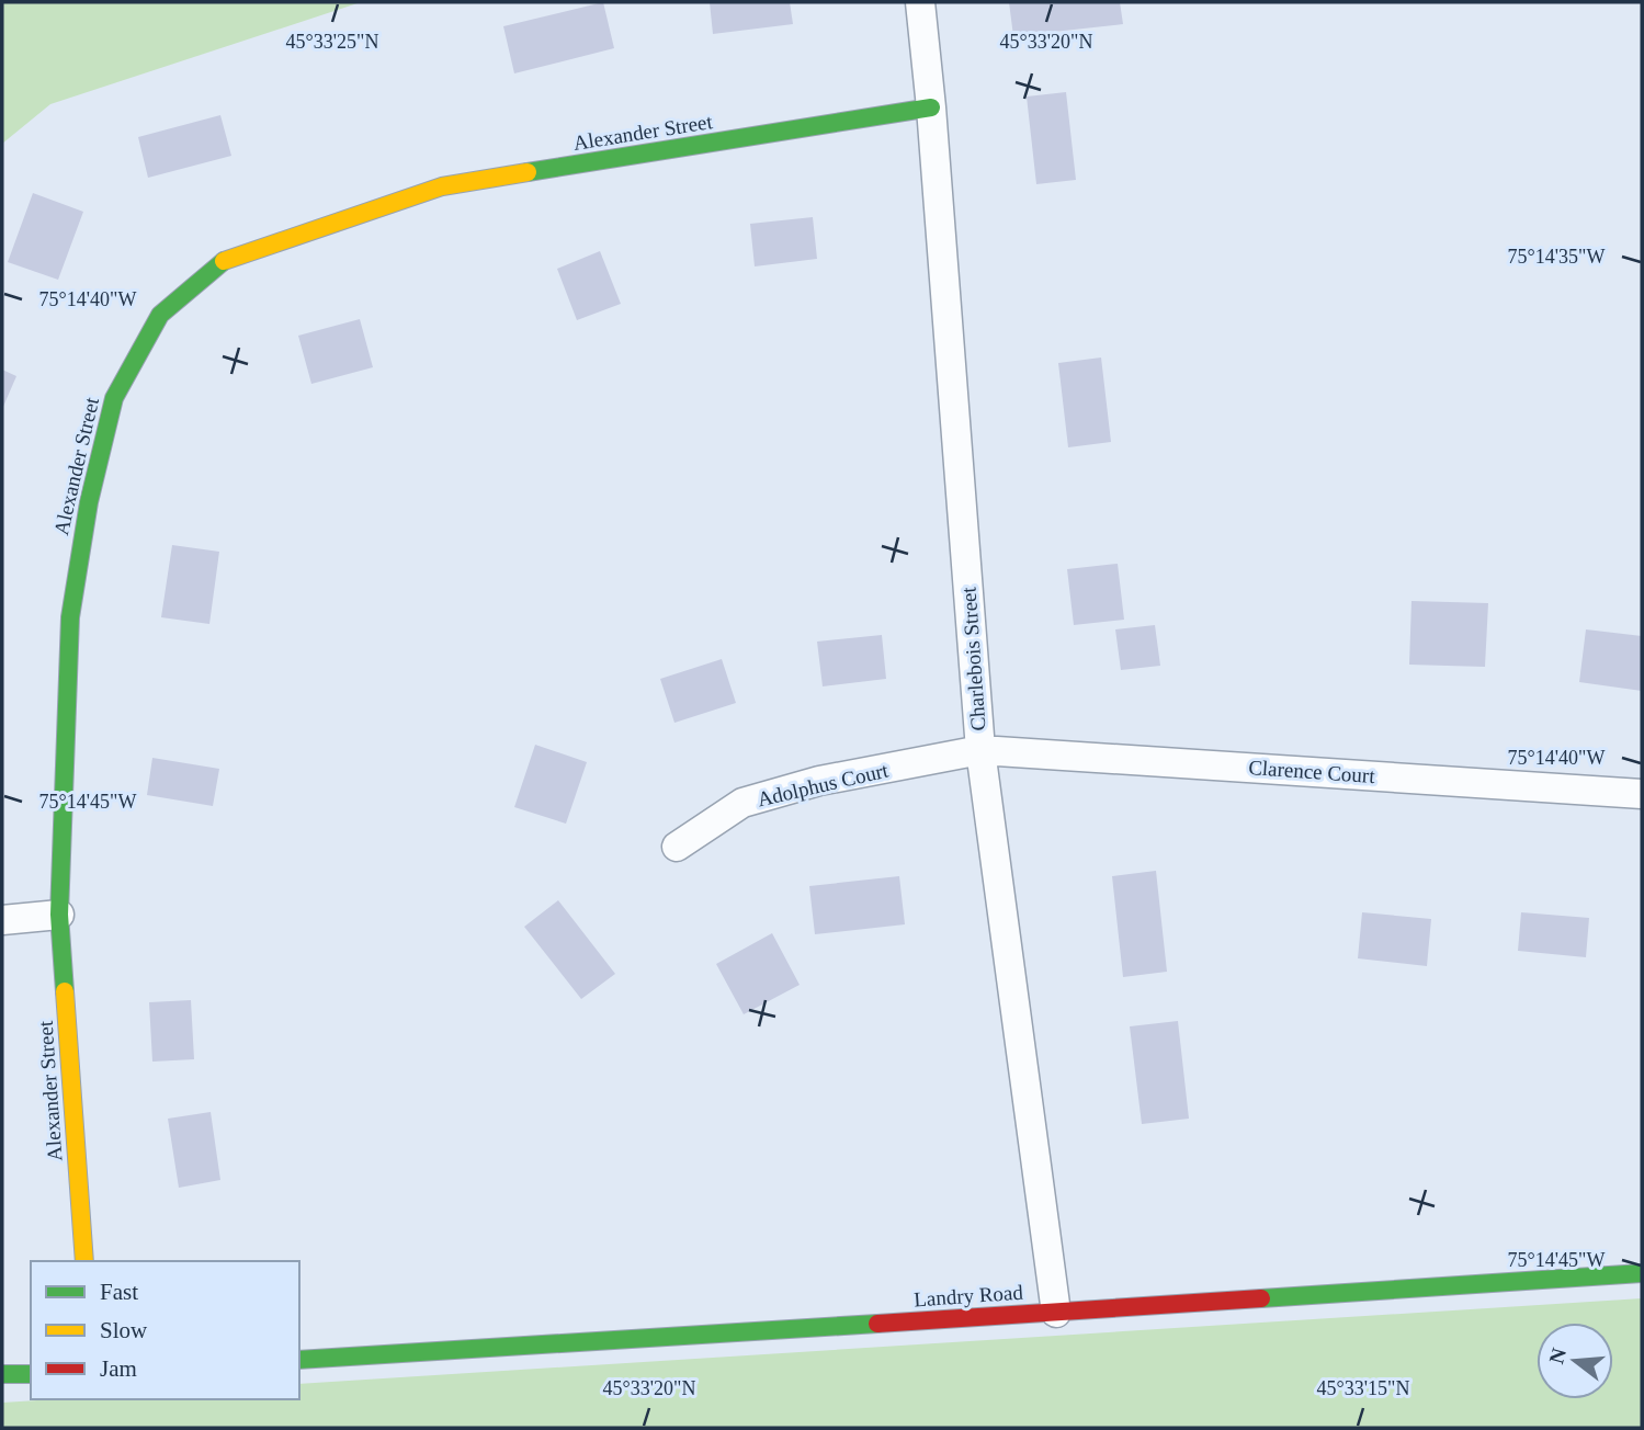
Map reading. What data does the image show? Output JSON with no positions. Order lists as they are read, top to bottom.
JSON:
{
  "streets": {
    "street": [
      "Alexander Street",
      "Charlebois Street",
      "Clarence Court",
      "Adolphus Court",
      "Landry Road"
    ]
  },
  "crossings": [
    ["Alexander Street", "Charlebois Street"],
    ["Charlebois Street", "Clarence Court"],
    ["Charlebois Street", "Adolphus Court"],
    ["Charlebois Street", "Landry Road"],
    ["Clarence Court", "Adolphus Court"]
  ],
  "legend": ["Fast", "Slow", "Jam"],
  "north": "left",
  "coordinates": [
    "45°33'25\"N",
    "45°33'20\"N",
    "75°14'35\"W",
    "75°14'40\"W",
    "75°14'45\"W",
    "45°33'15\"N"
  ]
}
